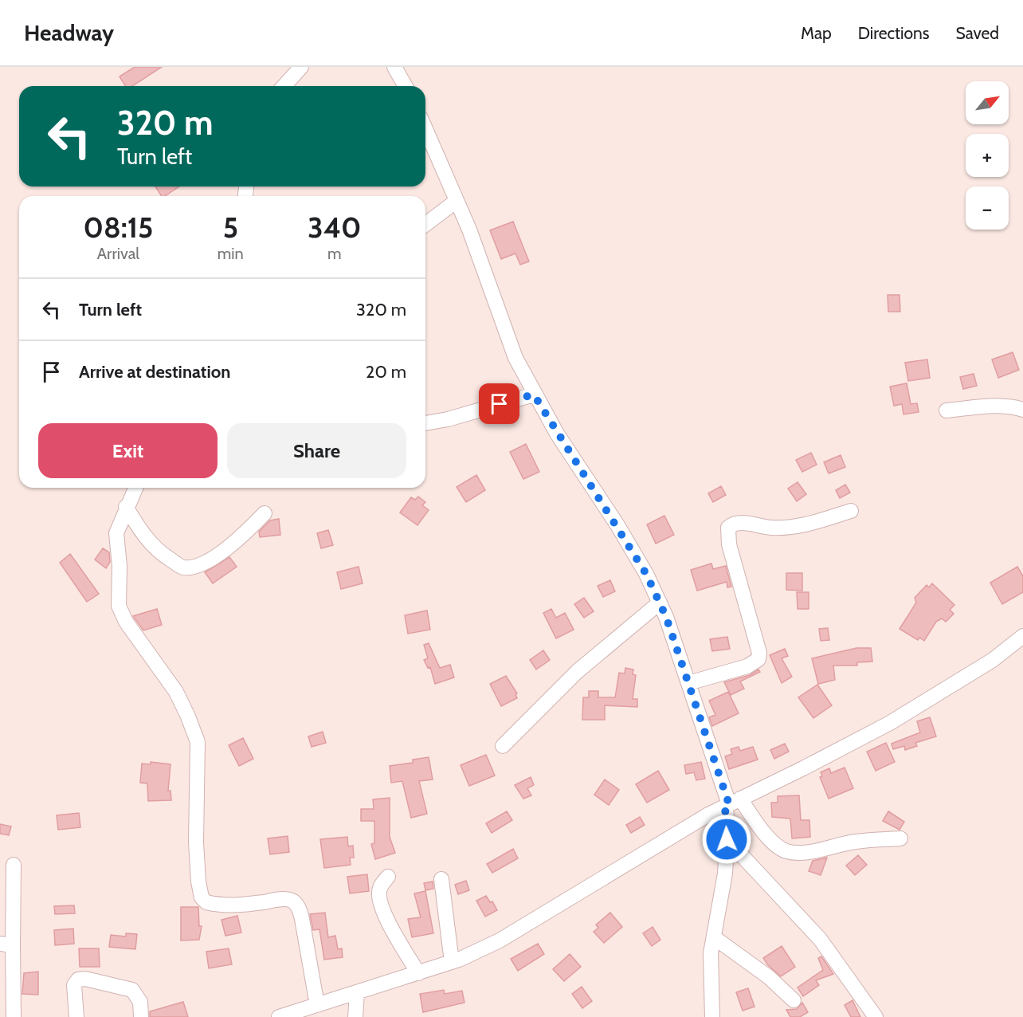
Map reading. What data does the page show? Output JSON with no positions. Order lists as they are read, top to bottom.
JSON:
{
  "north": "top right",
  "page": {
    "header": "Headway",
    "nav": ["Map", "Directions", "Saved"],
    "map_buttons": ["+", "−"],
    "turn": ["320 m", "Turn left"],
    "eta": [
      "08:15",
      "Arrival",
      "5",
      "min",
      "340",
      "m"
    ],
    "list": [
      {
        "name": "Turn left",
        "value": "320 m"
      },
      {
        "name": "Arrive at destination",
        "value": "20 m"
      }
    ],
    "buttons": ["Exit", "Share"]
  }
}
